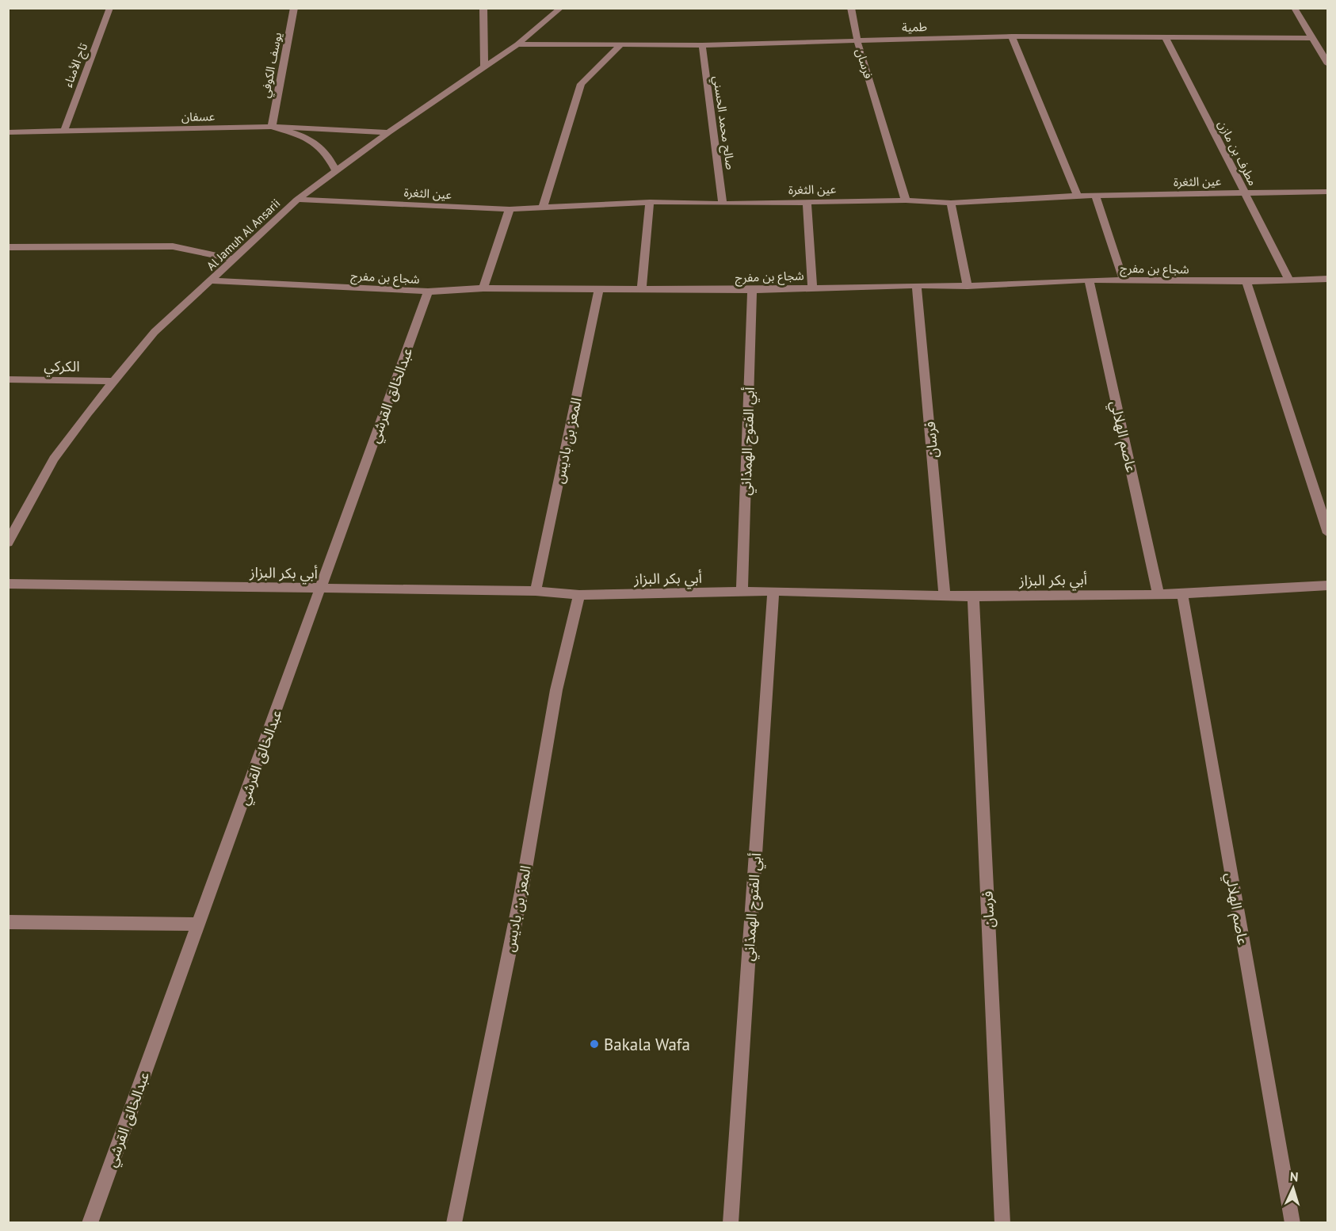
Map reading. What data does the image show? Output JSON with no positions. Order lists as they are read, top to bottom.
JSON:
{
  "streets": {
    "street": [
      "طمية",
      "فرسان",
      "تاج الأمناء",
      "يوسف الكوفي",
      "عسفان",
      "صالح محمد الحسني",
      "مطرف بن مازن",
      "عين الثغرة",
      "Al Jamuh Al Ansarii",
      "شجاع بن مفرج",
      "الكركي",
      "عبدالخالق القرشي",
      "عاصم الهلالي",
      "المعز بن باديس",
      "أبي الفتوح الهمذاني",
      "أبي بكر البزاز"
    ]
  },
  "crossings": [
    ["طمية", "فرسان"],
    ["طمية", "صالح محمد الحسني"],
    ["طمية", "مطرف بن مازن"],
    ["طمية", "Al Jamuh Al Ansarii"],
    ["فرسان", "عين الثغرة"],
    ["فرسان", "شجاع بن مفرج"],
    ["فرسان", "أبي بكر البزاز"],
    ["تاج الأمناء", "عسفان"],
    ["يوسف الكوفي", "عسفان"],
    ["عسفان", "Al Jamuh Al Ansarii"],
    ["صالح محمد الحسني", "عين الثغرة"],
    ["مطرف بن مازن", "عين الثغرة"],
    ["مطرف بن مازن", "شجاع بن مفرج"],
    ["عين الثغرة", "Al Jamuh Al Ansarii"],
    ["Al Jamuh Al Ansarii", "شجاع بن مفرج"],
    ["Al Jamuh Al Ansarii", "الكركي"],
    ["شجاع بن مفرج", "عبدالخالق القرشي"],
    ["شجاع بن مفرج", "عاصم الهلالي"],
    ["شجاع بن مفرج", "المعز بن باديس"],
    ["شجاع بن مفرج", "أبي الفتوح الهمذاني"],
    ["عبدالخالق القرشي", "أبي بكر البزاز"],
    ["عاصم الهلالي", "أبي بكر البزاز"],
    ["المعز بن باديس", "أبي بكر البزاز"],
    ["أبي الفتوح الهمذاني", "أبي بكر البزاز"]
  ],
  "places": ["Bakala Wafa"],
  "north": "top"
}
